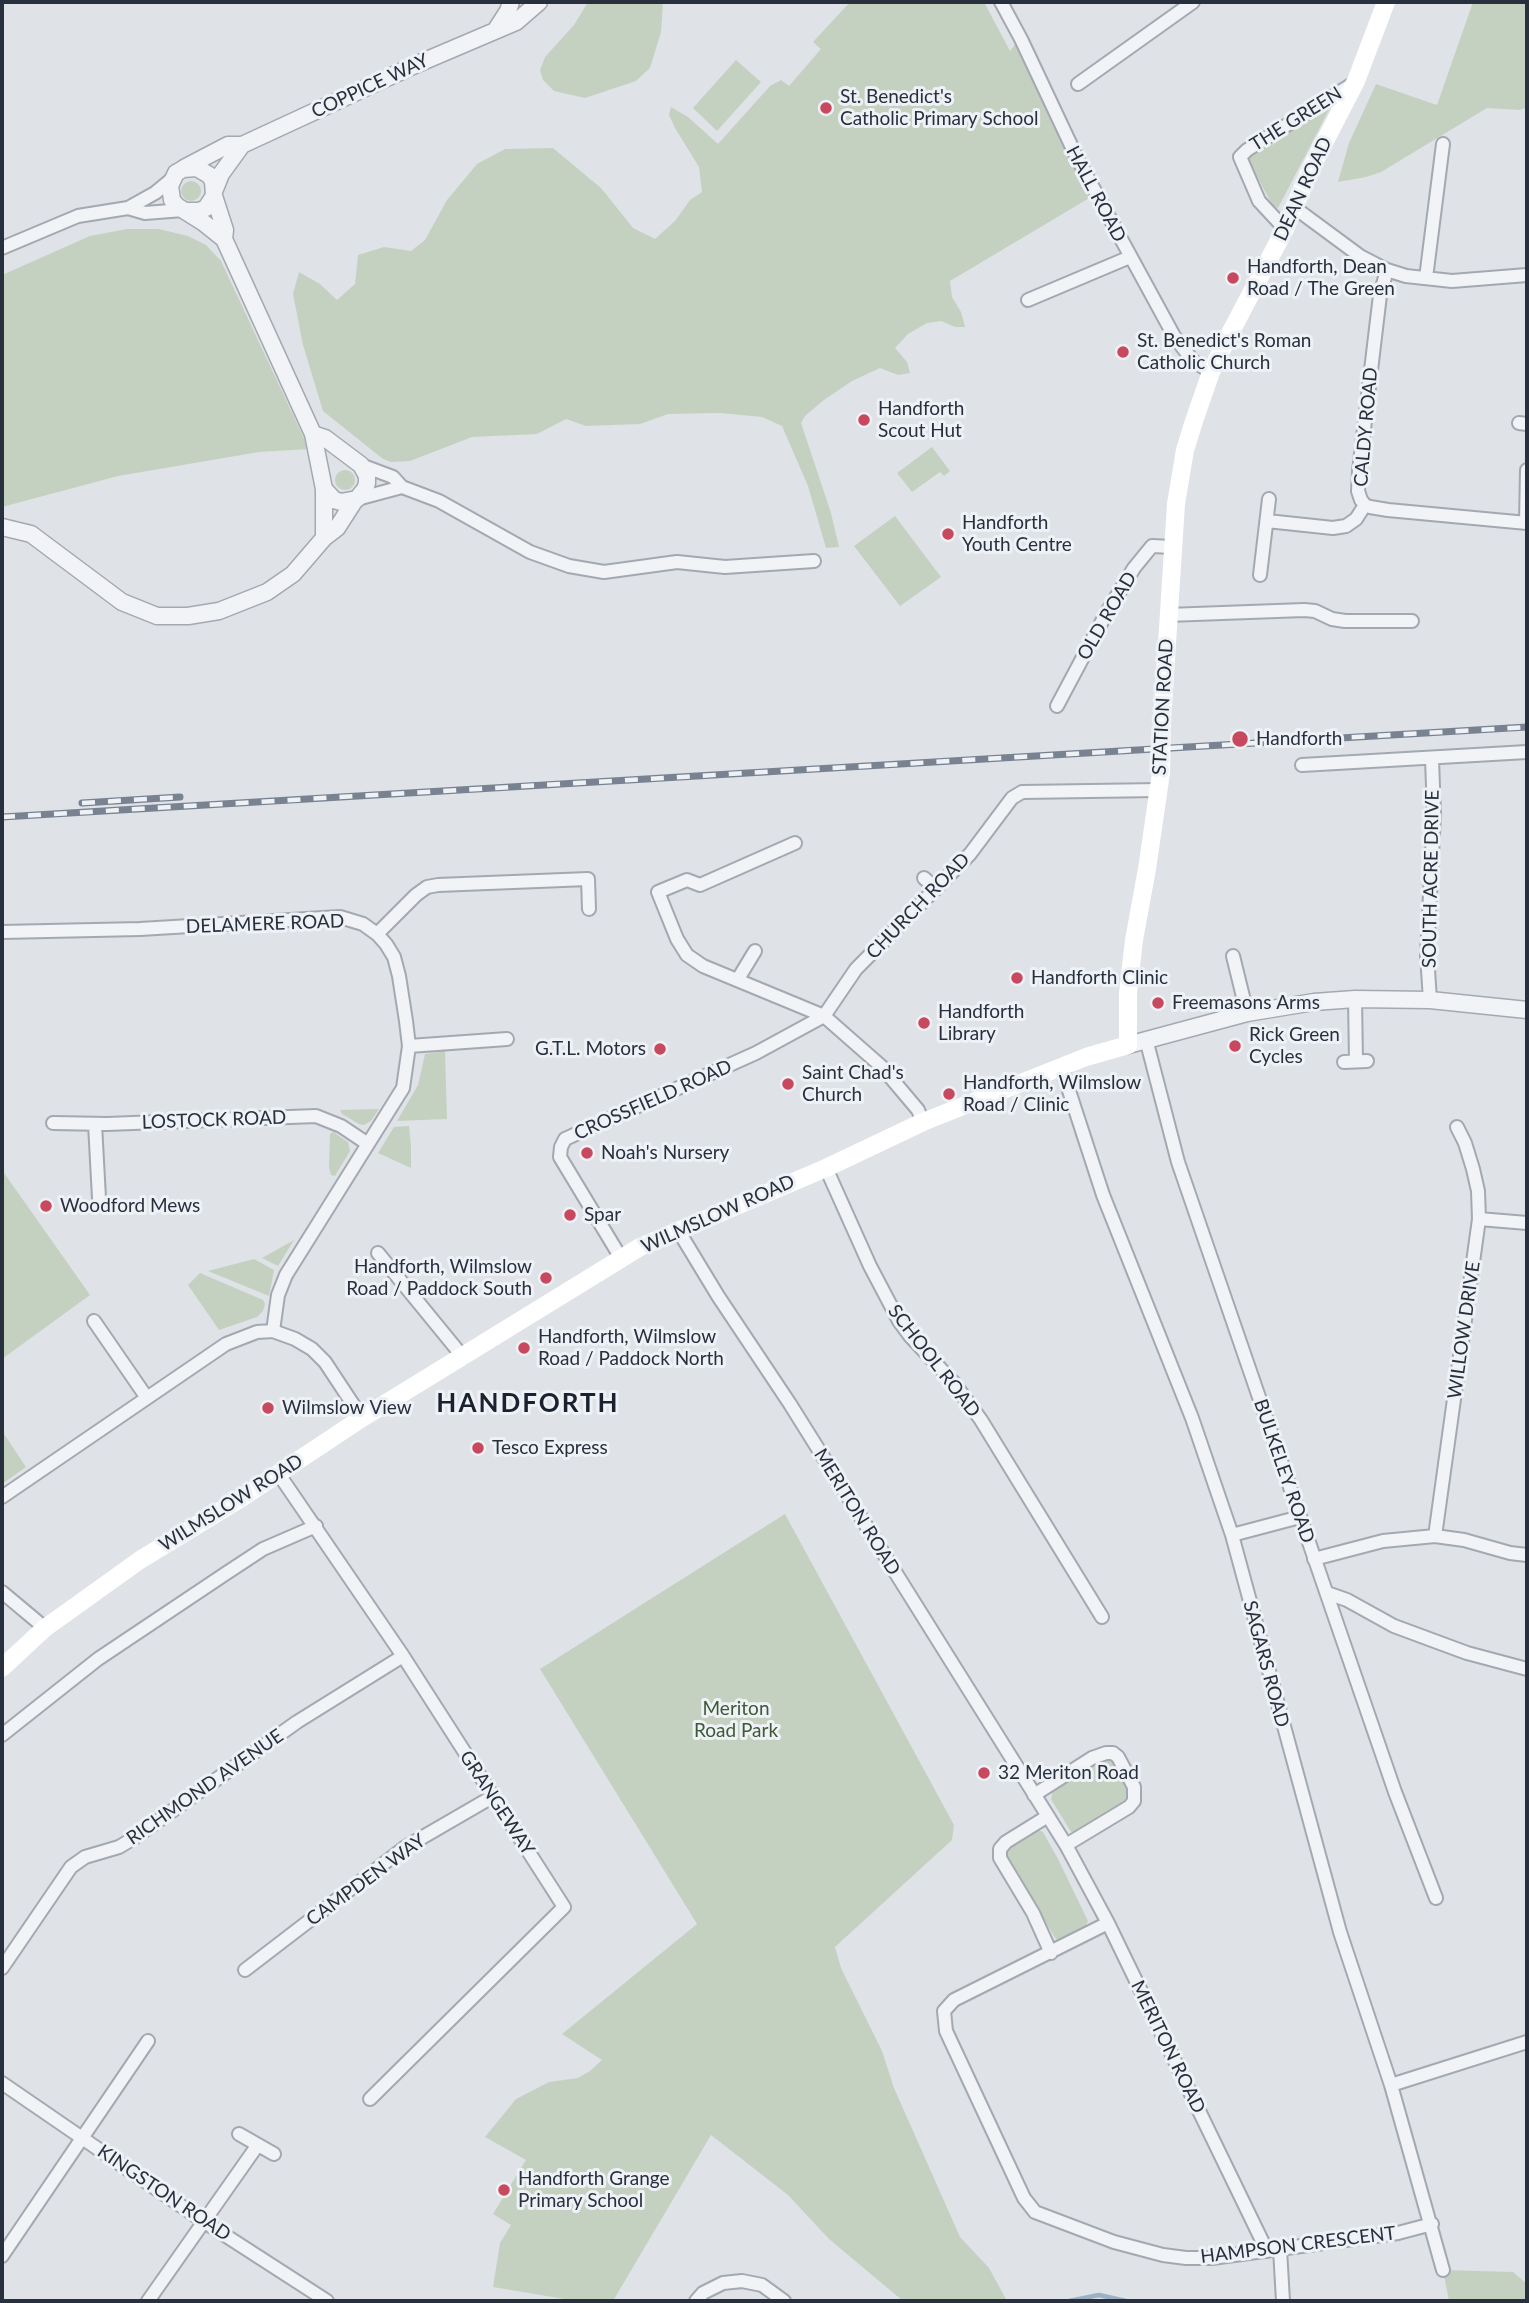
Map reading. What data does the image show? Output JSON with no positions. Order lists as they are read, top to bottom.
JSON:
{
  "streets": {
    "main road": ["DEAN ROAD", "STATION ROAD", "WILMSLOW ROAD"],
    "street": [
      "COPPICE WAY",
      "THE GREEN",
      "HALL ROAD",
      "CALDY ROAD",
      "OLD ROAD",
      "SOUTH ACRE DRIVE",
      "CHURCH ROAD",
      "DELAMERE ROAD",
      "CROSSFIELD ROAD",
      "LOSTOCK ROAD",
      "WILLOW DRIVE",
      "SCHOOL ROAD",
      "BULKELEY ROAD",
      "MERITON ROAD",
      "SAGARS ROAD",
      "RICHMOND AVENUE",
      "GRANGEWAY",
      "CAMPDEN WAY",
      "KINGSTON ROAD",
      "HAMPSON CRESCENT"
    ]
  },
  "crossings": [
    ["THE GREEN", "DEAN ROAD"],
    ["DEAN ROAD", "HALL ROAD"],
    ["DEAN ROAD", "STATION ROAD"],
    ["HALL ROAD", "STATION ROAD"],
    ["OLD ROAD", "STATION ROAD"],
    ["STATION ROAD", "CHURCH ROAD"],
    ["STATION ROAD", "WILMSLOW ROAD"],
    ["SOUTH ACRE DRIVE", "WILMSLOW ROAD"],
    ["CHURCH ROAD", "CROSSFIELD ROAD"],
    ["CROSSFIELD ROAD", "WILMSLOW ROAD"],
    ["WILMSLOW ROAD", "SCHOOL ROAD"],
    ["WILMSLOW ROAD", "BULKELEY ROAD"],
    ["WILMSLOW ROAD", "MERITON ROAD"],
    ["WILMSLOW ROAD", "SAGARS ROAD"],
    ["WILMSLOW ROAD", "GRANGEWAY"],
    ["MERITON ROAD", "HAMPSON CRESCENT"],
    ["SAGARS ROAD", "HAMPSON CRESCENT"],
    ["RICHMOND AVENUE", "GRANGEWAY"],
    ["GRANGEWAY", "CAMPDEN WAY"]
  ],
  "districts": ["HANDFORTH"],
  "parks": ["Meriton Road Park"],
  "places": [
    "St. Benedict's Catholic Primary School",
    "Handforth, Dean Road / The Green",
    "St. Benedict's Roman Catholic Church",
    "Handforth Scout Hut",
    "Handforth Youth Centre",
    "Handforth",
    "Handforth Clinic",
    "Freemasons Arms",
    "Handforth Library",
    "Rick Green Cycles",
    "G.T.L. Motors",
    "Saint Chad's Church",
    "Handforth, Wilmslow Road / Clinic",
    "Noah's Nursery",
    "Woodford Mews",
    "Spar",
    "Handforth, Wilmslow Road / Paddock South",
    "Handforth, Wilmslow Road / Paddock North",
    "Wilmslow View",
    "Tesco Express",
    "32 Meriton Road",
    "Handforth Grange Primary School"
  ]
}
